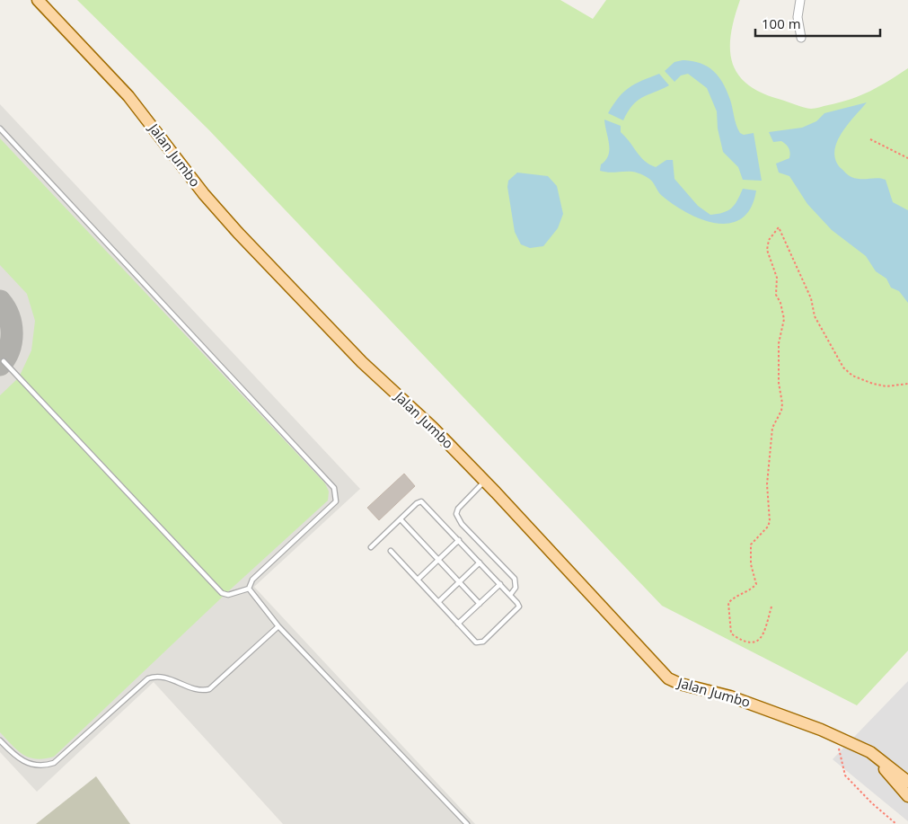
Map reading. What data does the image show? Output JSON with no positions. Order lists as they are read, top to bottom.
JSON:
{
  "streets": {
    "main road": ["Jalan Jumbo"]
  },
  "scale_bar": "100 m"
}
